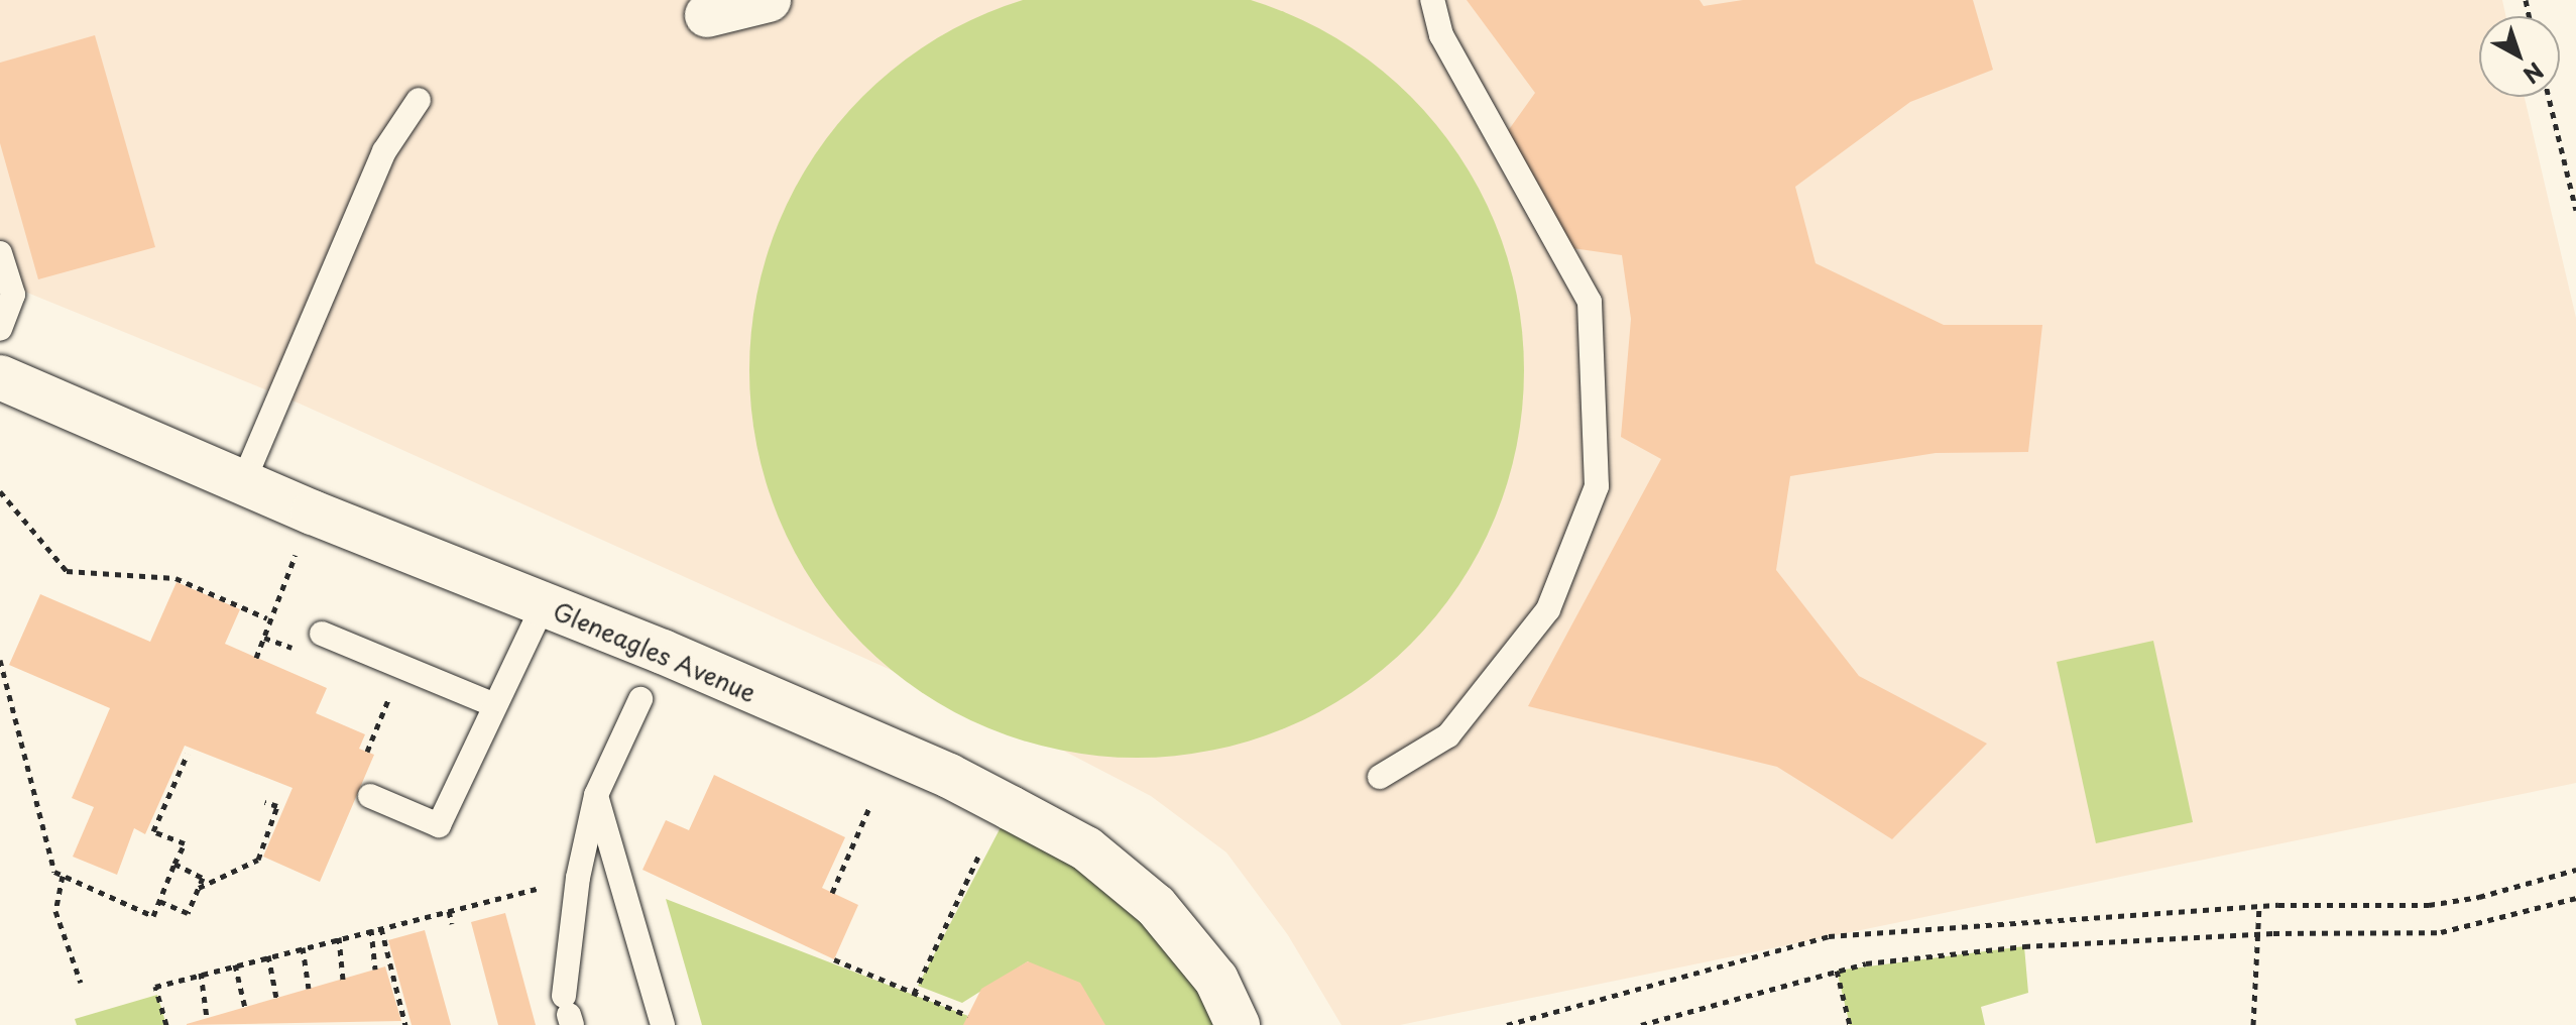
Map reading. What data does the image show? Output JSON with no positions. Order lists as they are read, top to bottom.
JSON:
{
  "streets": {
    "street": ["Gleneagles Avenue"]
  },
  "north": "bottom right"
}
